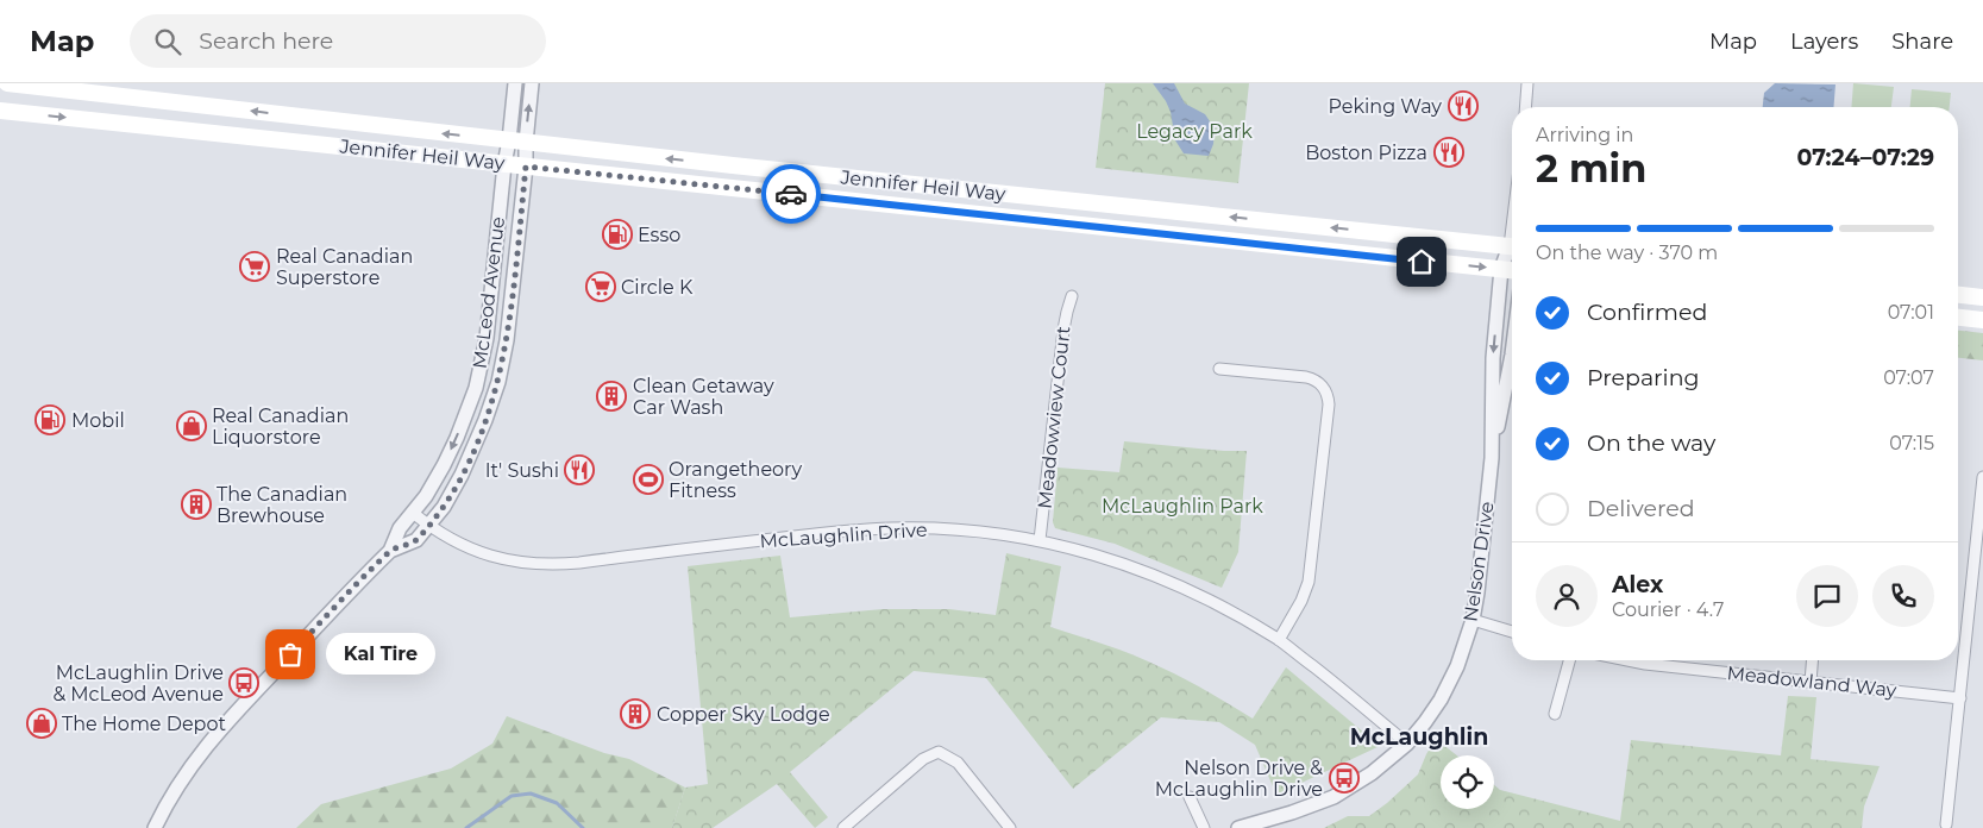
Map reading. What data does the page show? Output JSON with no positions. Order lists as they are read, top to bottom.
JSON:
{
  "streets": {
    "main road": ["Jennifer Heil Way"],
    "street": [
      "McLeod Avenue",
      "Meadowview Court",
      "McLaughlin Drive",
      "Nelson Drive",
      "Meadowland Way"
    ]
  },
  "crossings": [
    ["Jennifer Heil Way", "McLeod Avenue"],
    ["Jennifer Heil Way", "Nelson Drive"],
    ["McLeod Avenue", "McLaughlin Drive"],
    ["Meadowview Court", "McLaughlin Drive"],
    ["McLaughlin Drive", "Nelson Drive"]
  ],
  "districts": ["McLaughlin"],
  "parks": ["Legacy Park", "McLaughlin Park"],
  "places": {
    "restaurant": ["Peking Way", "Boston Pizza", "It' Sushi"],
    "fuel station": ["Esso", "Mobil"],
    "supermarket": ["Real Canadian Superstore", "Circle K"],
    "building": ["Clean Getaway Car Wash", "The Canadian Brewhouse", "Copper Sky Lodge"],
    "shop": ["Real Canadian Liquorstore", "The Home Depot"],
    "sports": ["Orangetheory Fitness"],
    "other": ["Kal Tire"],
    "bus stop": ["McLaughlin Drive & McLeod Avenue", "Nelson Drive & McLaughlin Drive"]
  },
  "page": {
    "header": "Map",
    "search": "Search here",
    "nav": ["Map", "Layers", "Share"],
    "heading": ["2 min", "Arriving in", "07:24–07:29"],
    "panel": ["Alex", "Courier · 4.7"],
    "bar": "On the way · 370 m",
    "list": [
      ["Confirmed", "07:01"],
      ["Preparing", "07:07"],
      ["On the way", "07:15"],
      "Delivered"
    ],
    "bubble": "Kal Tire"
  }
}
